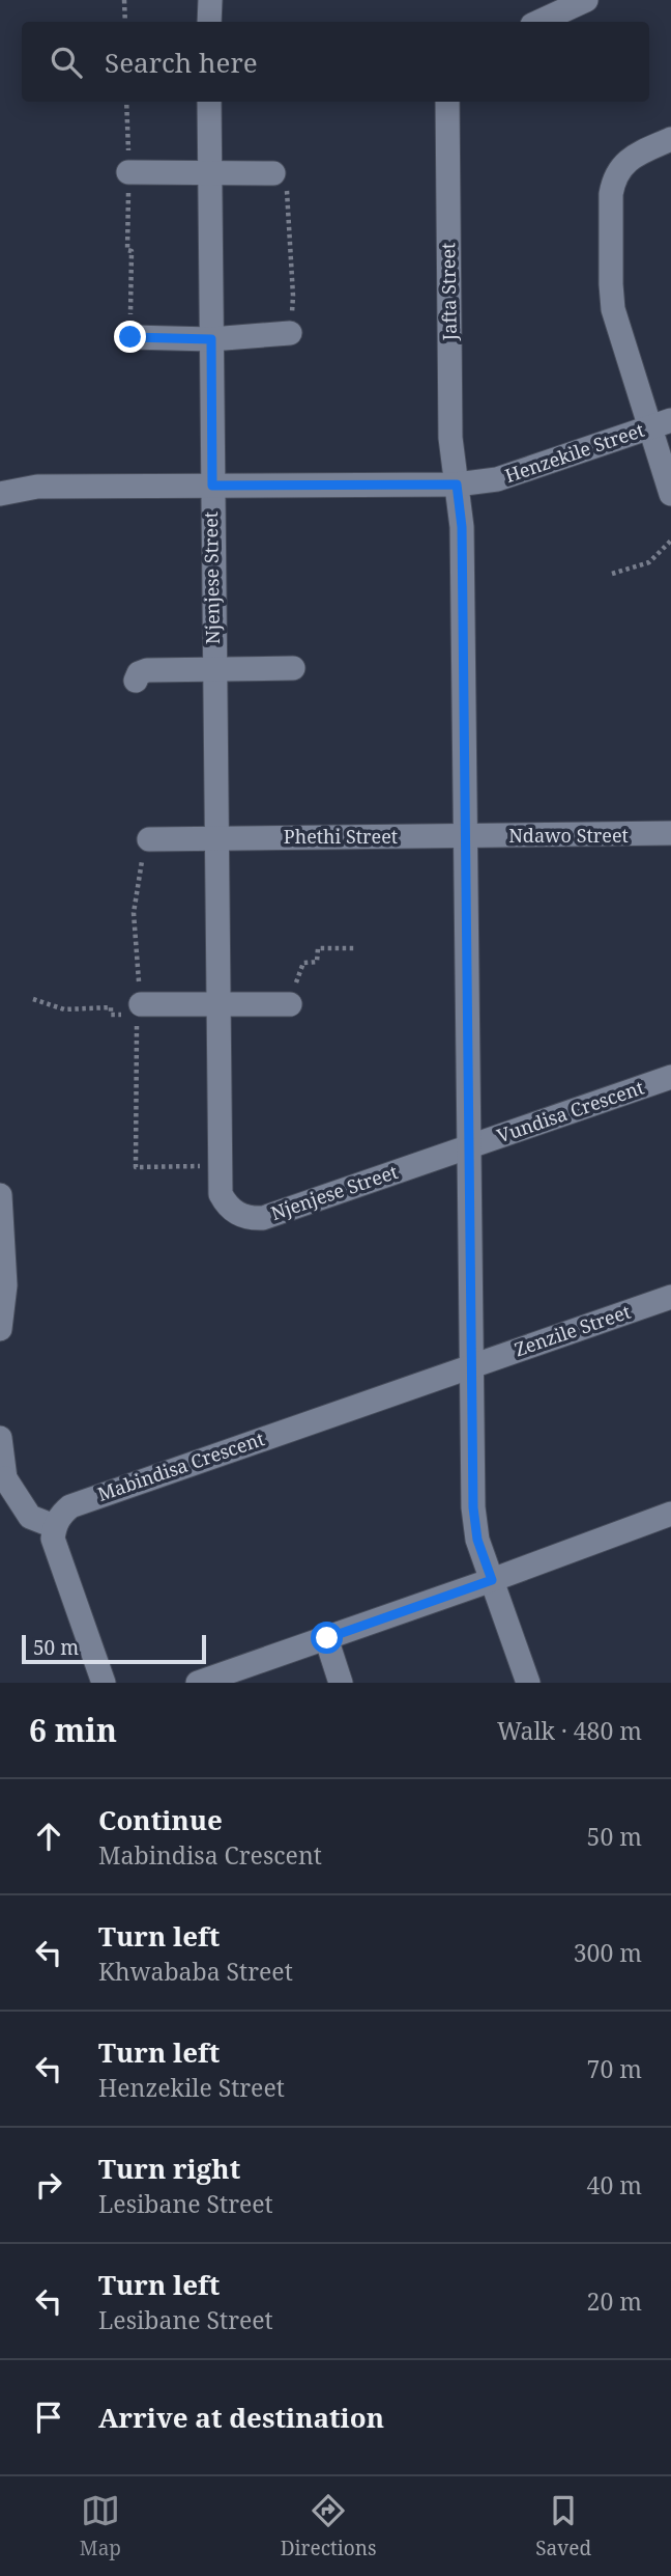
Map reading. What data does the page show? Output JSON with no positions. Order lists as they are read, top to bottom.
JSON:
{
  "streets": {
    "street": [
      "Jafta Street",
      "Henzekile Street",
      "Njenjese Street",
      "Ndawo Street",
      "Phethi Street",
      "Vundisa Crescent",
      "Zenzile Street",
      "Mabindisa Crescent"
    ]
  },
  "crossings": [
    ["Jafta Street", "Henzekile Street"],
    ["Jafta Street", "Njenjese Street"],
    ["Jafta Street", "Ndawo Street"],
    ["Jafta Street", "Phethi Street"],
    ["Jafta Street", "Vundisa Crescent"],
    ["Jafta Street", "Zenzile Street"],
    ["Jafta Street", "Mabindisa Crescent"],
    ["Henzekile Street", "Njenjese Street"],
    ["Njenjese Street", "Phethi Street"],
    ["Njenjese Street", "Vundisa Crescent"],
    ["Ndawo Street", "Phethi Street"],
    ["Zenzile Street", "Mabindisa Crescent"]
  ],
  "scale_bar": "50 m",
  "page": {
    "search": "Search here",
    "scale": "50 m",
    "heading": ["6 min", "Walk · 480 m"],
    "list": [
      ["Continue", "Mabindisa Crescent", "50 m"],
      ["Turn left", "Khwababa Street", "300 m"],
      ["Turn left", "Henzekile Street", "70 m"],
      ["Turn right", "Lesibane Street", "40 m"],
      ["Turn left", "Lesibane Street", "20 m"],
      "Arrive at destination"
    ],
    "nav": ["Map", "Directions", "Saved"]
  }
}
